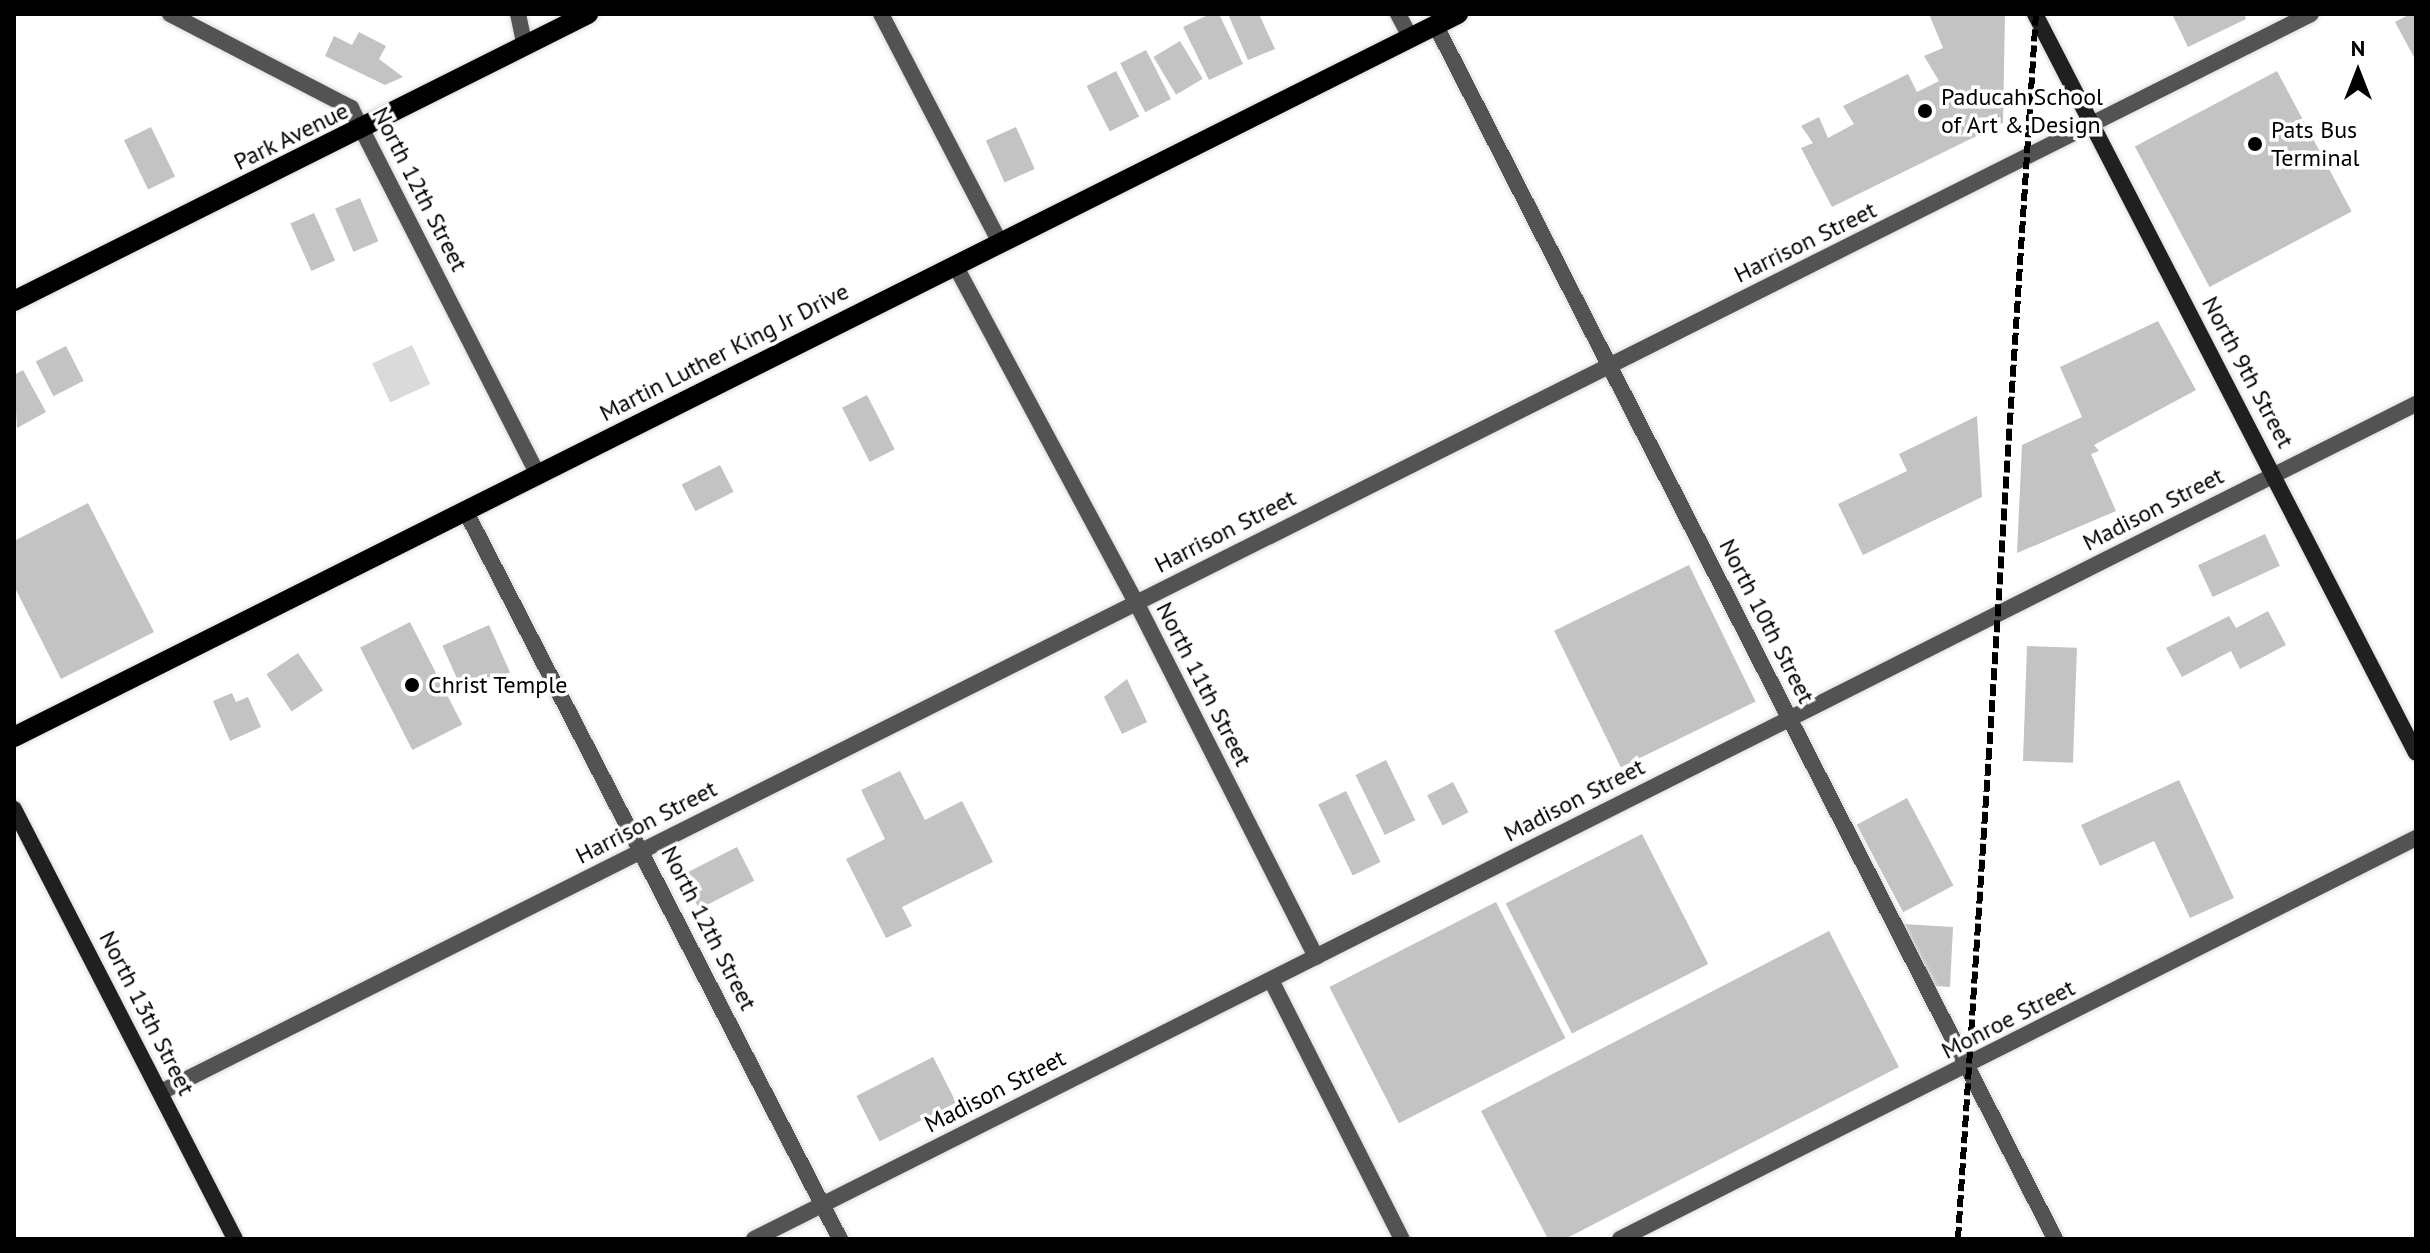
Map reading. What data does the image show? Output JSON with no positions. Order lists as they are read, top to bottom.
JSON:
{
  "streets": {
    "main road": ["Park Avenue", "Martin Luther King Jr Drive"],
    "street": [
      "North 12th Street",
      "Harrison Street",
      "North 9th Street",
      "Madison Street",
      "North 10th Street",
      "North 11th Street",
      "North 13th Street",
      "Monroe Street"
    ]
  },
  "crossings": [
    ["Park Avenue", "North 12th Street"],
    ["North 12th Street", "Harrison Street"],
    ["North 12th Street", "Martin Luther King Jr Drive"],
    ["North 12th Street", "Madison Street"],
    ["Harrison Street", "North 9th Street"],
    ["Harrison Street", "North 10th Street"],
    ["Harrison Street", "North 11th Street"],
    ["Harrison Street", "North 13th Street"],
    ["Martin Luther King Jr Drive", "North 10th Street"],
    ["Martin Luther King Jr Drive", "North 11th Street"],
    ["North 9th Street", "Madison Street"],
    ["Madison Street", "North 10th Street"],
    ["Madison Street", "North 11th Street"],
    ["North 10th Street", "Monroe Street"]
  ],
  "places": ["Paducah School of Art & Design", "Pats Bus Terminal", "Christ Temple"],
  "north": "top"
}
